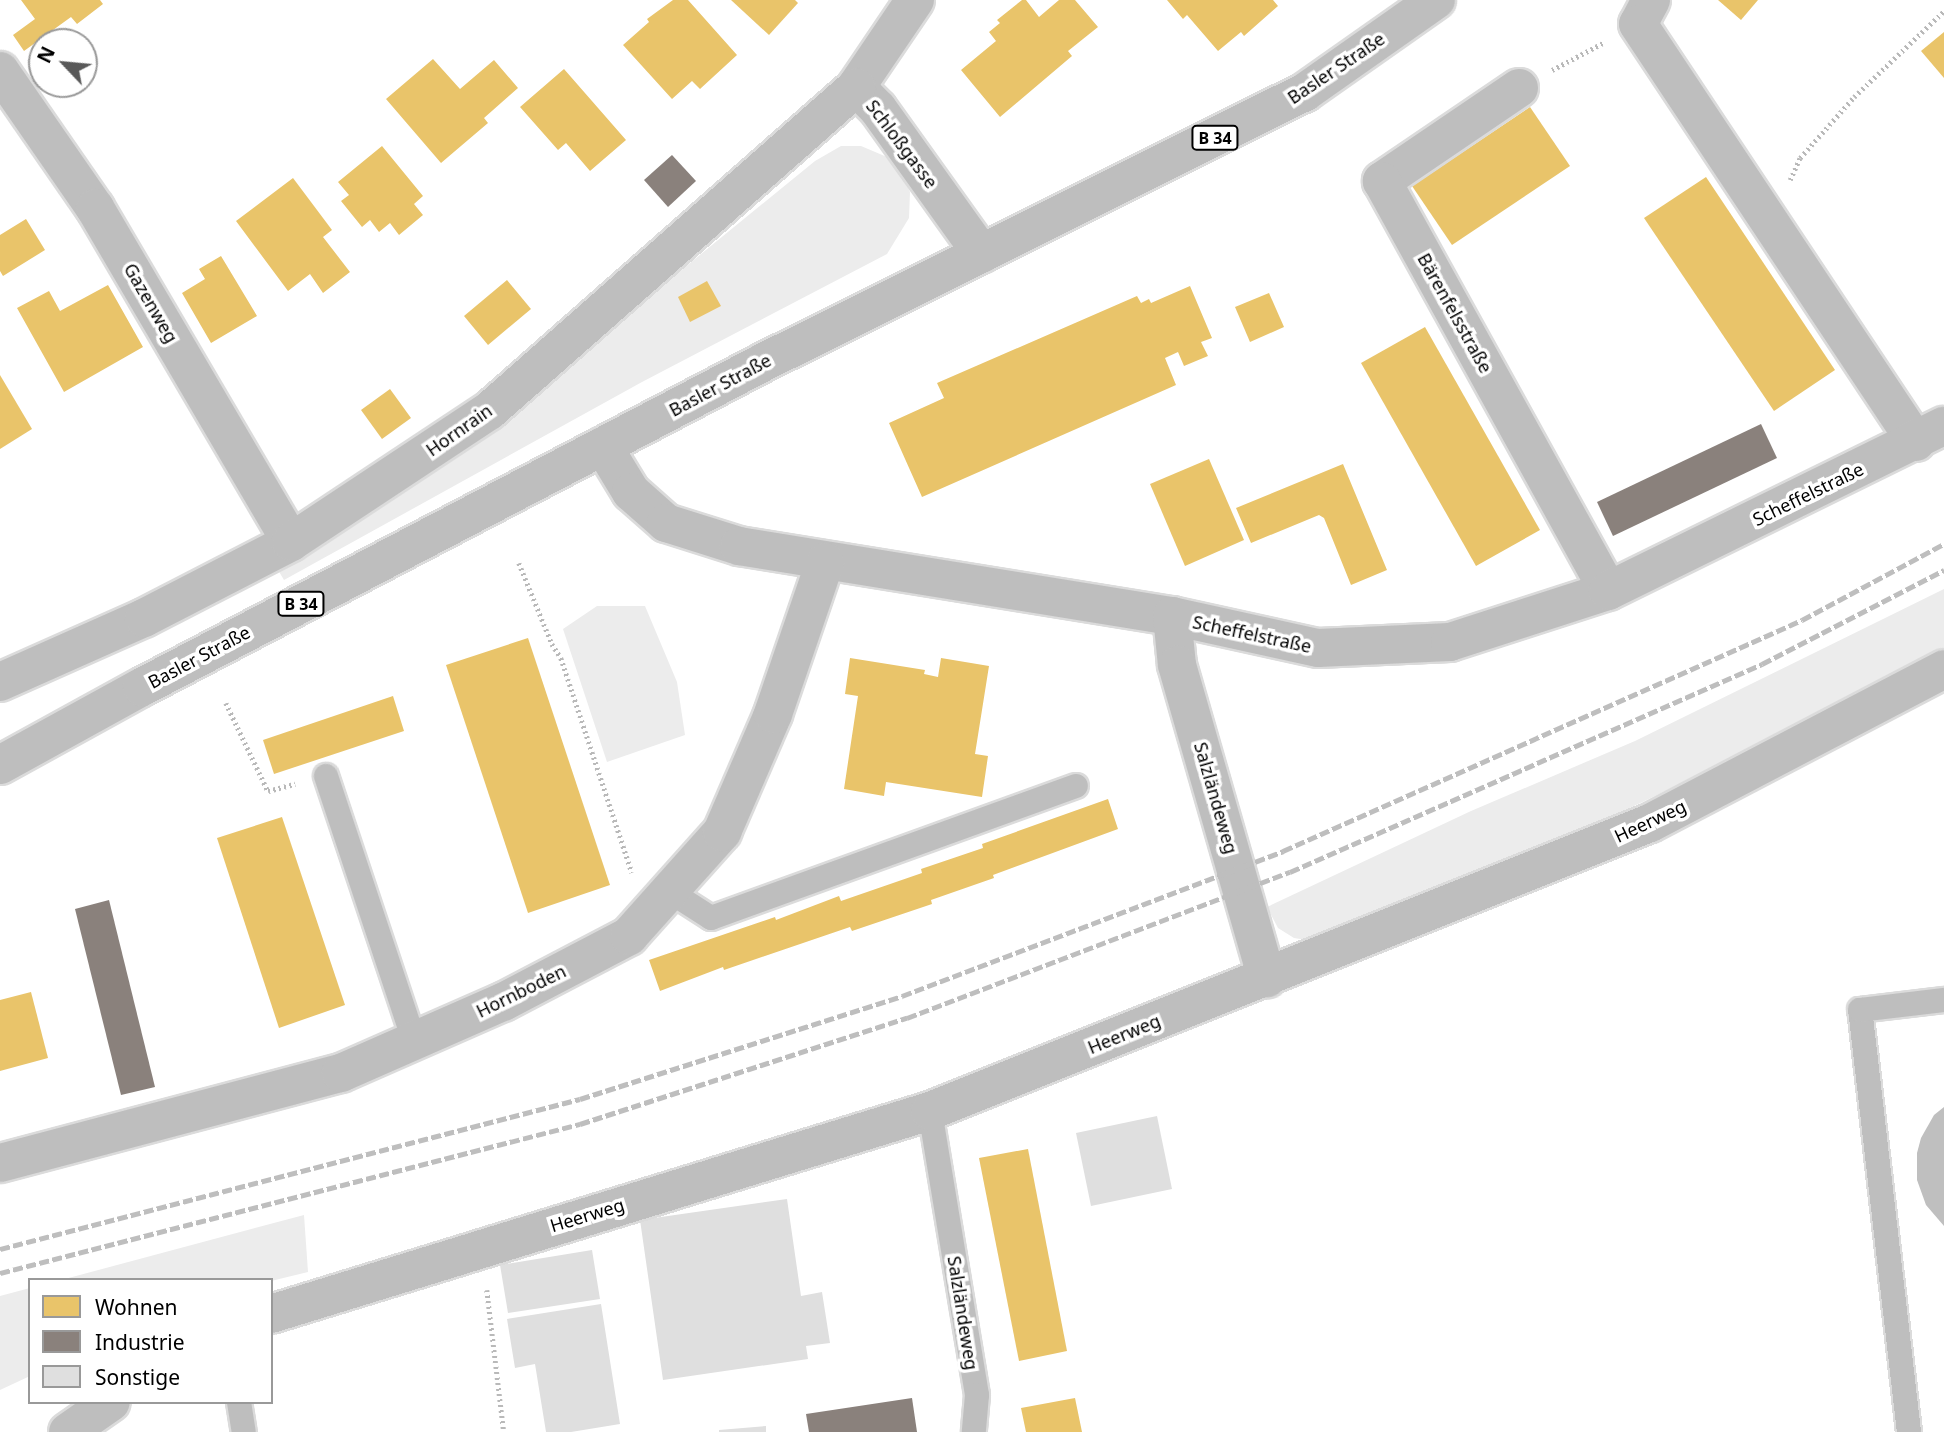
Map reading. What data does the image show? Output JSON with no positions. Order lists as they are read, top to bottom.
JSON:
{
  "streets": {
    "street": [
      "Basler Straße",
      "B 34",
      "Schloßgasse",
      "Gazenweg",
      "Bärenfelsstraße",
      "Hornrain",
      "Scheffelstraße",
      "Salzländeweg",
      "Heerweg",
      "Hornboden"
    ]
  },
  "crossings": [
    ["Basler Straße", "Schloßgasse"],
    ["Basler Straße", "Scheffelstraße"],
    ["Schloßgasse", "Hornrain"],
    ["Gazenweg", "Hornrain"],
    ["Bärenfelsstraße", "Scheffelstraße"],
    ["Scheffelstraße", "Salzländeweg"],
    ["Scheffelstraße", "Hornboden"],
    ["Salzländeweg", "Heerweg"]
  ],
  "legend": ["Wohnen", "Industrie", "Sonstige"],
  "north": "top left"
}
